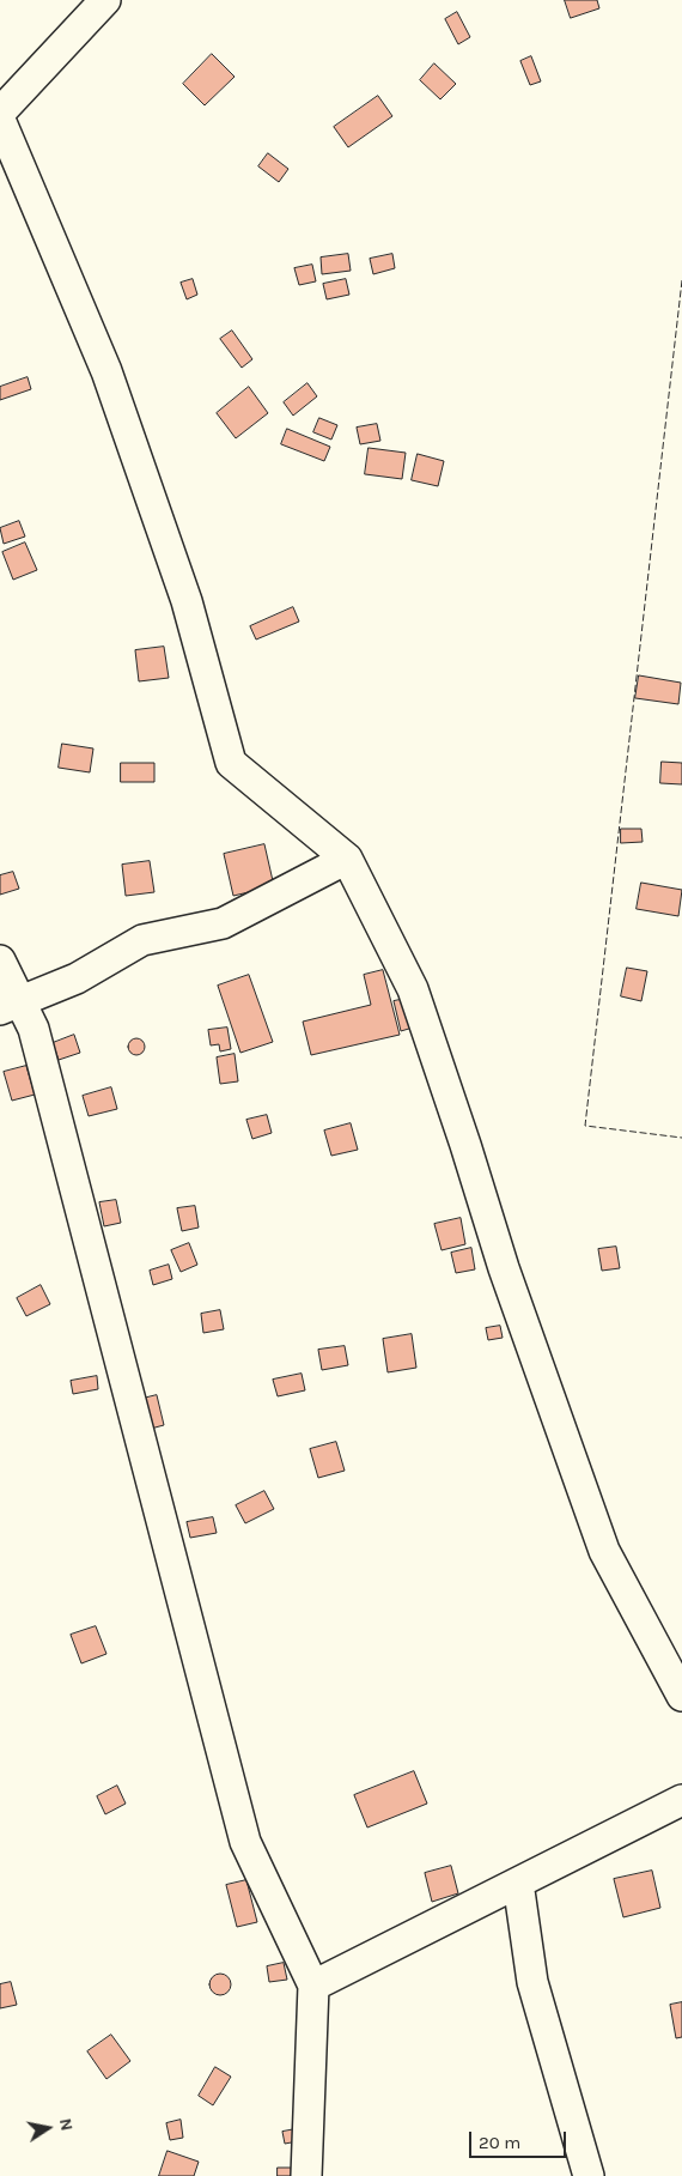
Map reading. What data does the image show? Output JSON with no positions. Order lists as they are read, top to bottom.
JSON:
{
  "scale_bar": "20 m",
  "north": "right"
}
